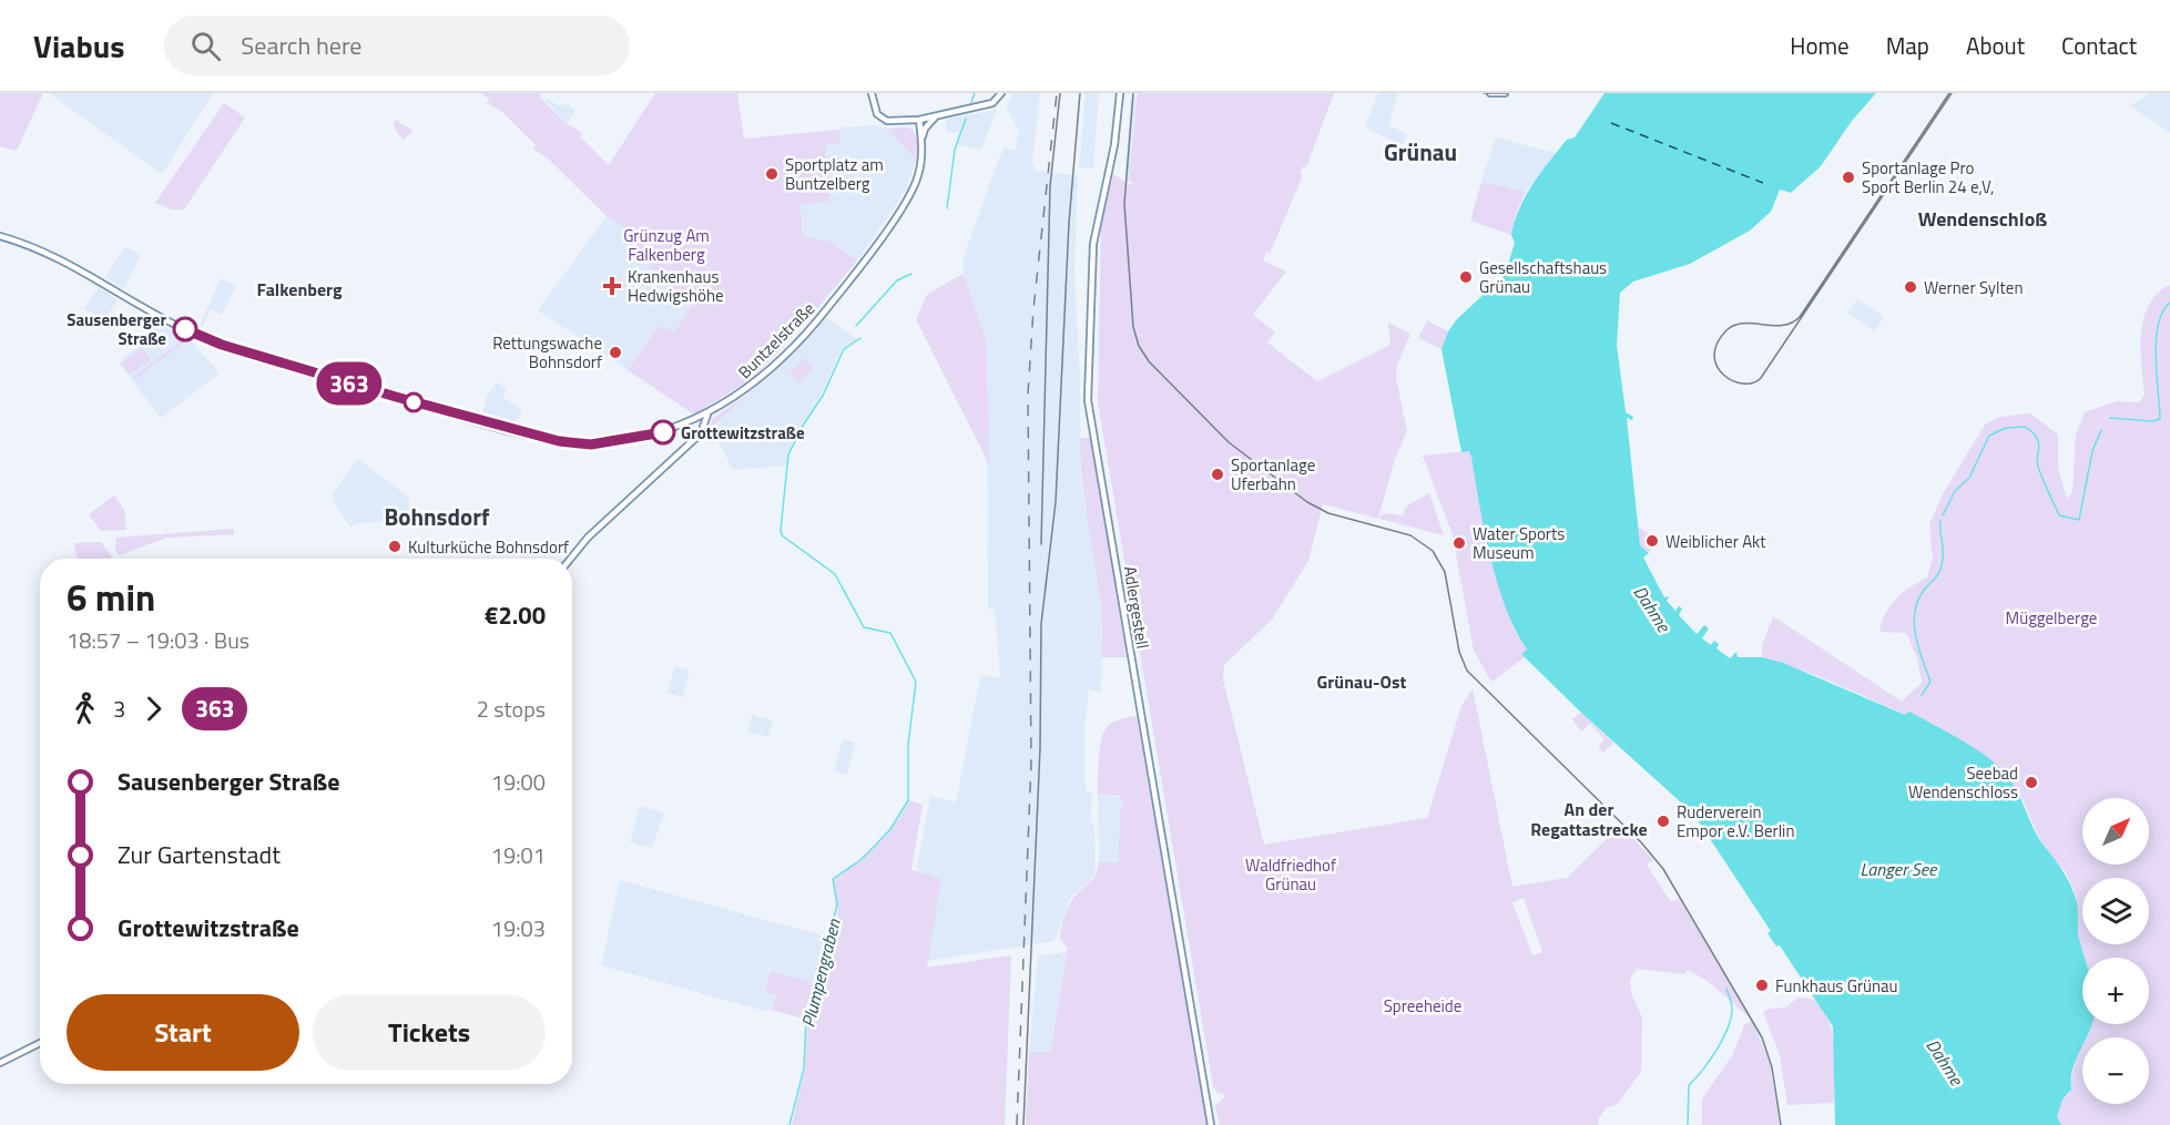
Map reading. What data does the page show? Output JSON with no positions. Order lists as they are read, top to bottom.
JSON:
{
  "streets": {
    "street": ["Buntzelstraße", "Adlergestell"]
  },
  "districts": [
    "Grünau",
    "Wendenschloß",
    "Falkenberg",
    "Bohnsdorf",
    "Grünau-Ost",
    "An der Regattastrecke"
  ],
  "water": ["Dahme", "Langer See", "Plumpengraben"],
  "parks": [
    "Grünzug Am Falkenberg",
    "Müggelberge",
    "Waldfriedhof Grünau",
    "Spreeheide"
  ],
  "places": {
    "other": [
      "Sportplatz am Buntzelberg",
      "Sportanlage Pro Sport Berlin 24 e,V,",
      "Gesellschaftshaus Grünau",
      "Werner Sylten",
      "Sausenberger Straße",
      "Rettungswache Bohnsdorf",
      "Grottewitzstraße",
      "Sportanlage Uferbahn",
      "Weiblicher Akt",
      "Water Sports Museum",
      "Kulturküche Bohnsdorf",
      "Seebad Wendenschloss",
      "Ruderverein Empor e.V. Berlin",
      "Funkhaus Grünau"
    ],
    "health": ["Krankenhaus Hedwigshöhe"]
  },
  "lines": ["bus line 363"],
  "north": "top right",
  "page": {
    "header": "Viabus",
    "search": "Search here",
    "nav": [
      "Home",
      "Map",
      "About",
      "Contact"
    ],
    "on_map": "363",
    "heading": ["6 min", "18:57 – 19:03 · Bus", "€2.00"],
    "legs": ["3", "363", "2 stops"],
    "list": [
      {
        "name": "Sausenberger Straße",
        "value": "19:00"
      },
      {
        "name": "Zur Gartenstadt",
        "value": "19:01"
      },
      {
        "name": "Grottewitzstraße",
        "value": "19:03"
      }
    ],
    "map_buttons": ["+", "−"],
    "buttons": ["Start", "Tickets"]
  }
}
